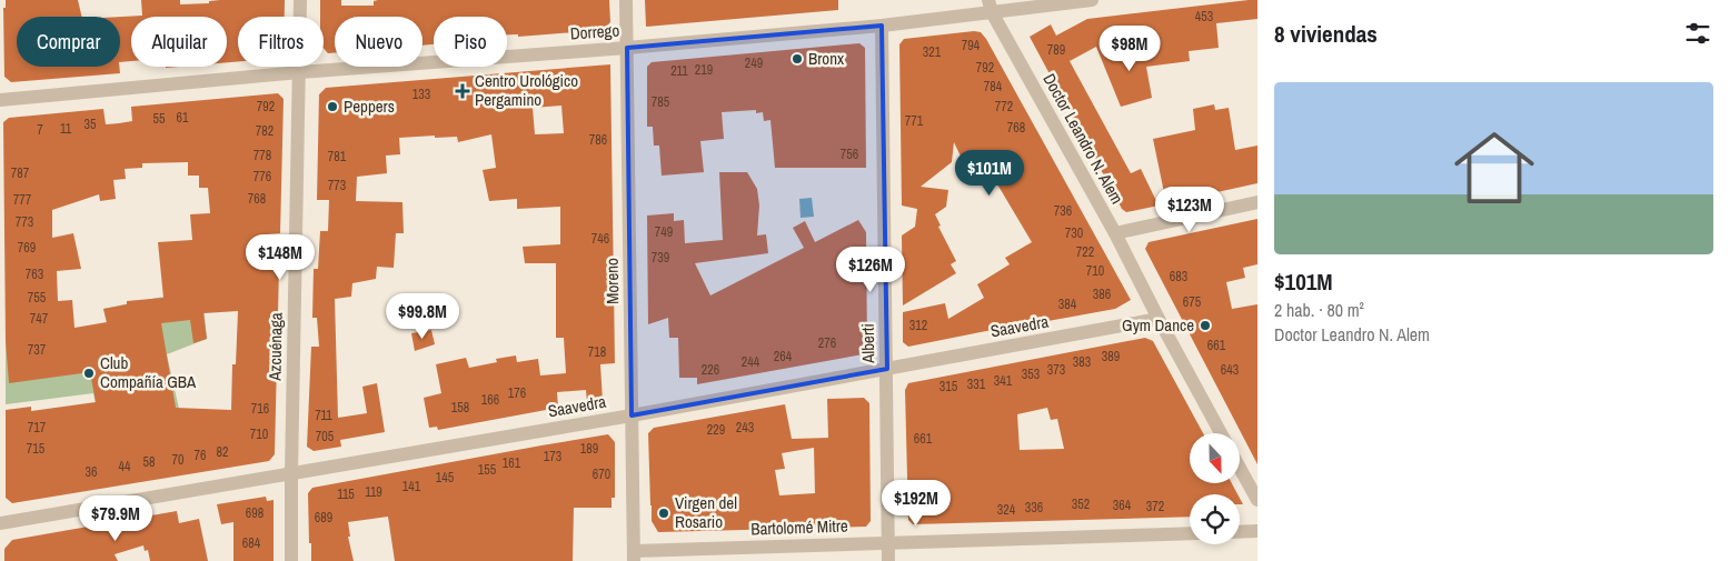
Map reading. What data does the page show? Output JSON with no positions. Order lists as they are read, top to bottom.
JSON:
{
  "streets": {
    "street": [
      "Dorrego",
      "Doctor Leandro N. Alem",
      "Moreno",
      "Saavedra",
      "Alberti",
      "Azcuénaga",
      "Bartolomé Mitre"
    ]
  },
  "crossings": [
    ["Dorrego", "Doctor Leandro N. Alem"],
    ["Dorrego", "Moreno"],
    ["Dorrego", "Alberti"],
    ["Dorrego", "Azcuénaga"],
    ["Doctor Leandro N. Alem", "Saavedra"],
    ["Moreno", "Saavedra"],
    ["Moreno", "Bartolomé Mitre"],
    ["Saavedra", "Alberti"],
    ["Saavedra", "Azcuénaga"],
    ["Alberti", "Bartolomé Mitre"]
  ],
  "places": {
    "other": [
      "Bronx",
      "Peppers",
      "Gym Dance",
      "Club Compañía GBA",
      "Virgen del Rosario"
    ],
    "health": ["Centro Urológico Pergamino"]
  },
  "house_numbers": [
    "453",
    "794",
    "789",
    "321",
    "249",
    "792",
    "219",
    "211",
    "784",
    "133",
    "785",
    "792",
    "772",
    "61",
    "55",
    "771",
    "35",
    "768",
    "11",
    "7",
    "782",
    "786",
    "756",
    "778",
    "781",
    "787",
    "776",
    "773",
    "768",
    "777",
    "736",
    "773",
    "749",
    "730",
    "746",
    "769",
    "722",
    "739",
    "710",
    "763",
    "683",
    "386",
    "755",
    "675",
    "384",
    "747",
    "312",
    "276",
    "661",
    "737",
    "718",
    "264",
    "389",
    "244",
    "383",
    "226",
    "373",
    "643",
    "353",
    "341",
    "331",
    "315",
    "176",
    "166",
    "158",
    "716",
    "711",
    "717",
    "243",
    "229",
    "710",
    "705",
    "661",
    "715",
    "189",
    "82",
    "76",
    "173",
    "70",
    "58",
    "161",
    "44",
    "155",
    "36",
    "670",
    "145",
    "141",
    "119",
    "115",
    "352",
    "364",
    "372",
    "336",
    "324",
    "698",
    "689",
    "684"
  ],
  "north": "bottom",
  "page": {
    "heading": "8 viviendas",
    "chip": [
      "Comprar",
      "Alquilar",
      "Filtros",
      "Nuevo",
      "Piso"
    ],
    "price": [
      "$98M",
      "$101M",
      "$123M",
      "$148M",
      "$126M",
      "$99.8M",
      "$192M",
      "$79.9M"
    ],
    "list": [
      {
        "name": "$101M",
        "note": "2 hab. · 80 m² · Doctor Leandro N. Alem"
      }
    ]
  }
}
